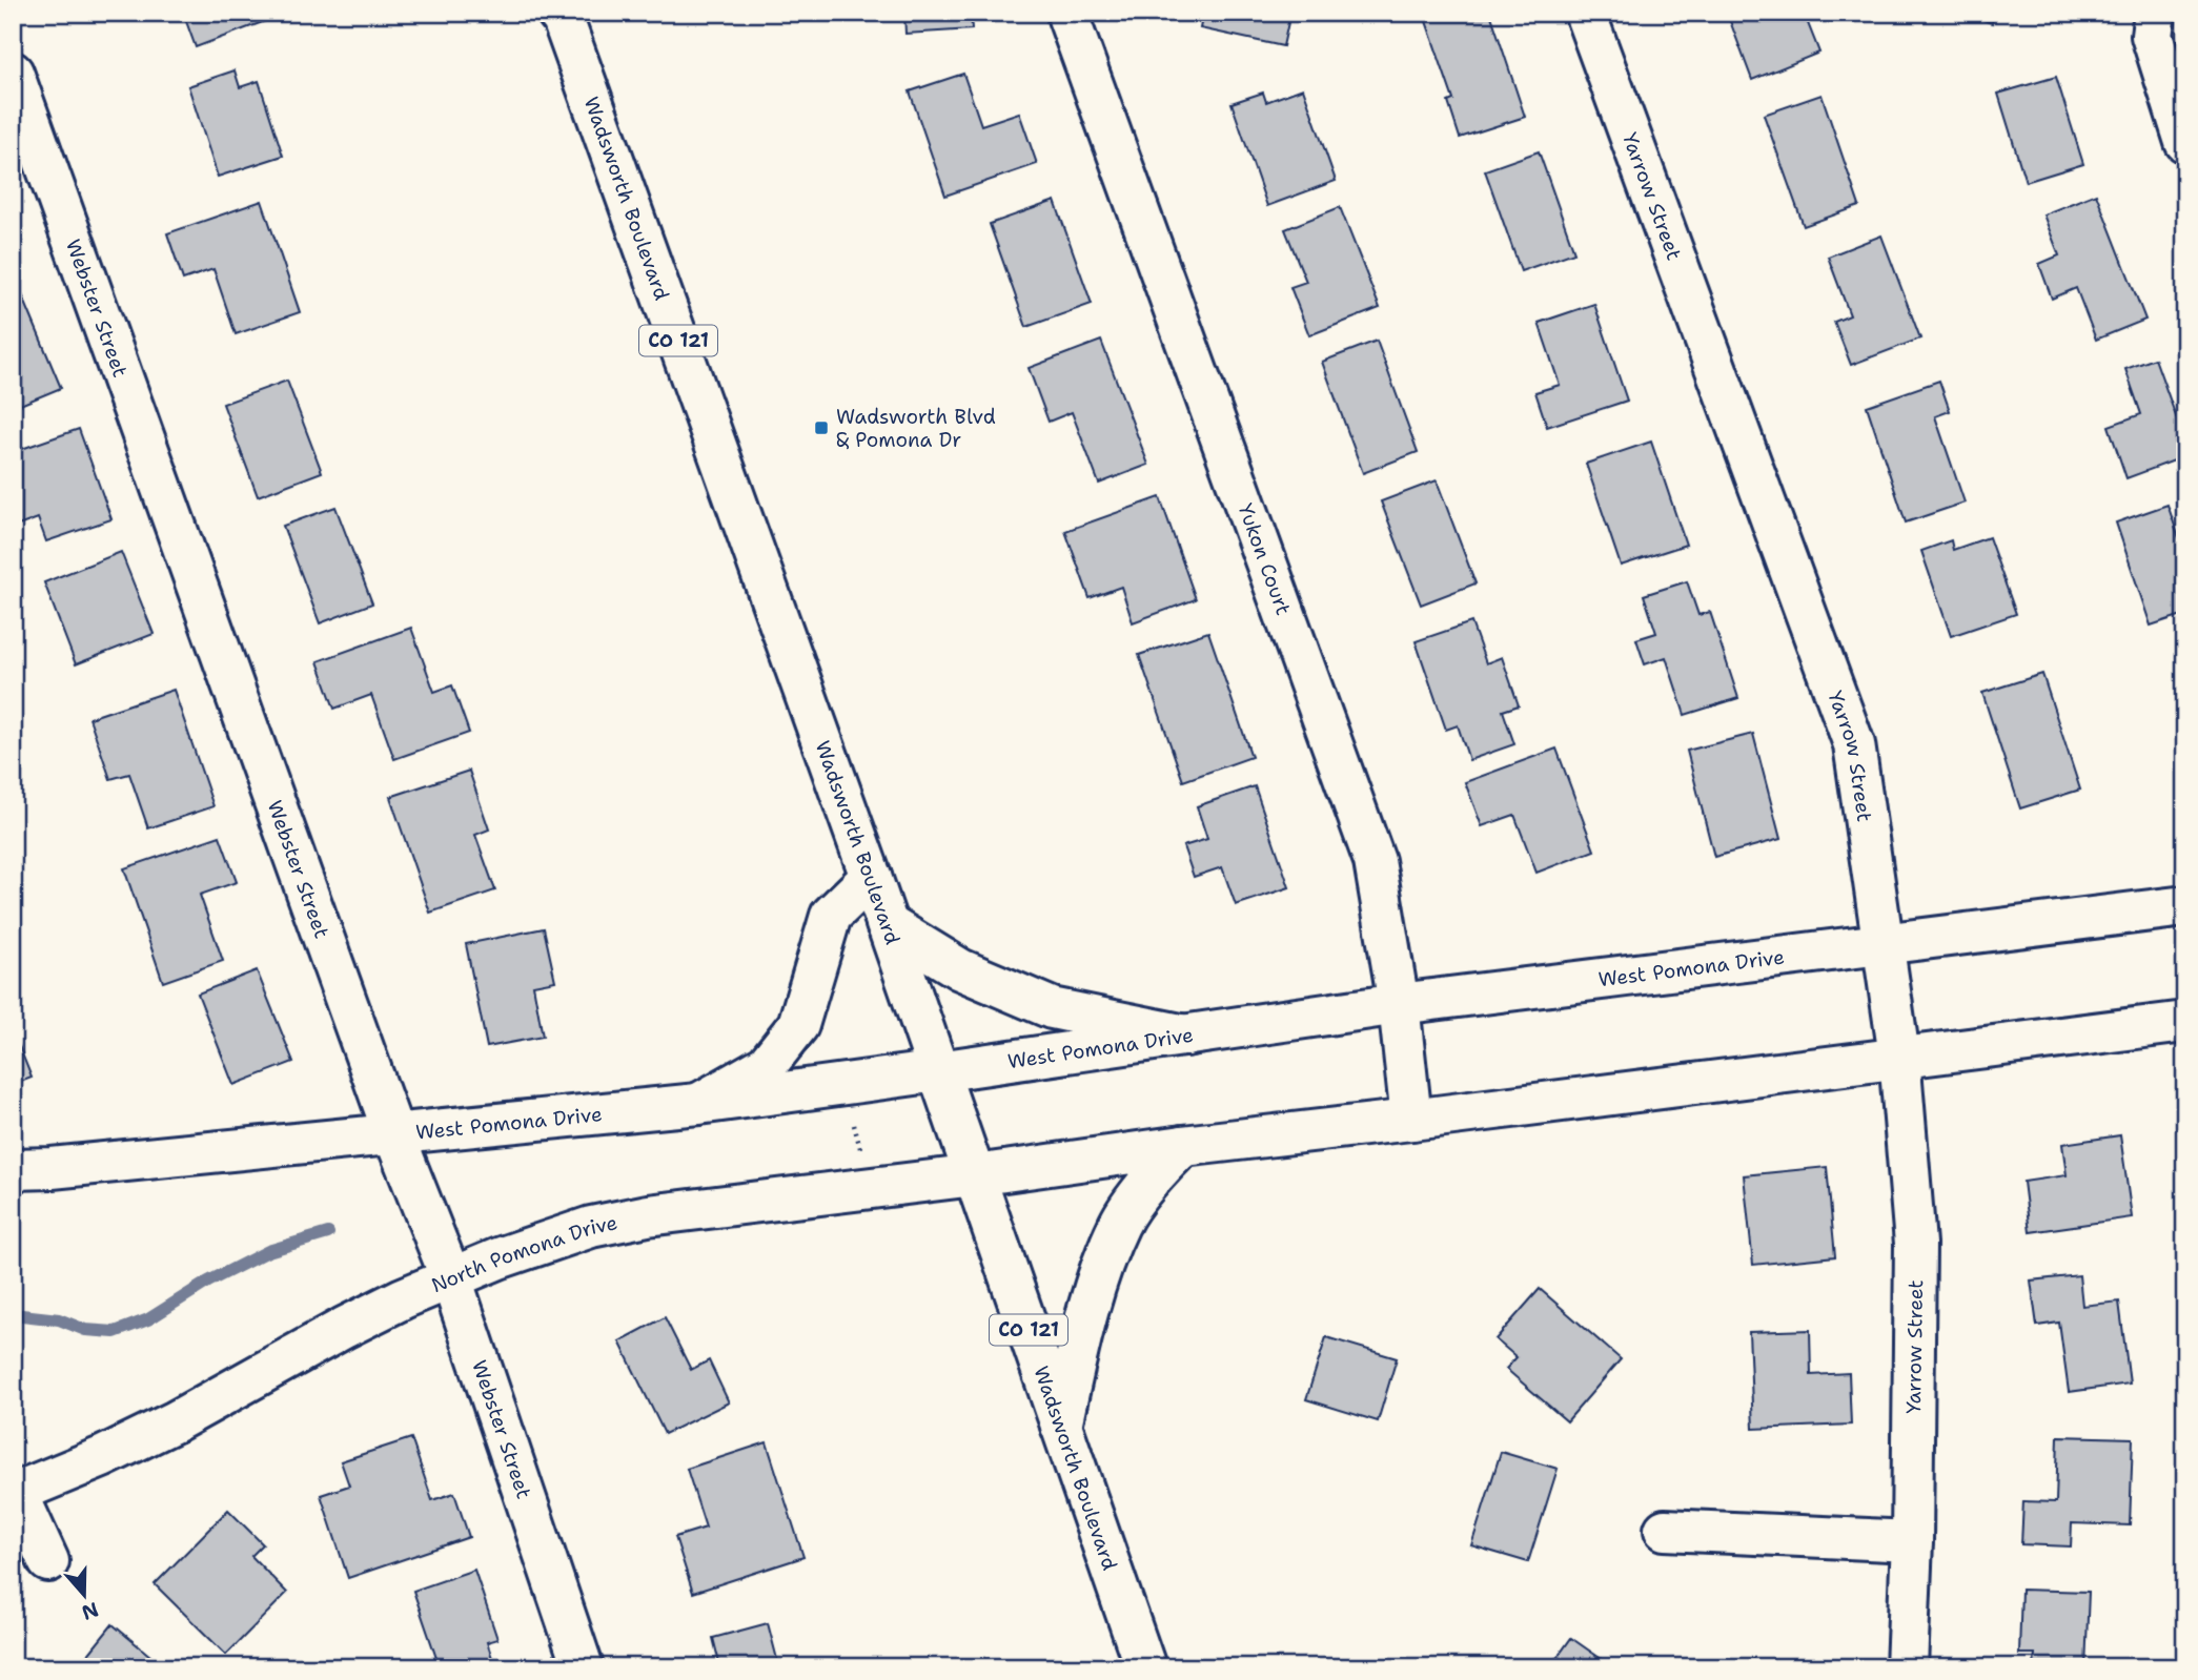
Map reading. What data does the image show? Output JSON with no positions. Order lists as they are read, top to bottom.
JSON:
{
  "streets": {
    "street": [
      "Yarrow Street",
      "Wadsworth Boulevard",
      "Webster Street",
      "CO 121",
      "Yukon Court",
      "West Pomona Drive",
      "North Pomona Drive"
    ]
  },
  "crossings": [
    ["Yarrow Street", "West Pomona Drive"],
    ["Wadsworth Boulevard", "West Pomona Drive"],
    ["Wadsworth Boulevard", "North Pomona Drive"],
    ["Webster Street", "West Pomona Drive"],
    ["Webster Street", "North Pomona Drive"],
    ["Yukon Court", "West Pomona Drive"]
  ],
  "places": {
    "transit": ["Wadsworth Blvd & Pomona Dr"]
  },
  "north": "bottom"
}
